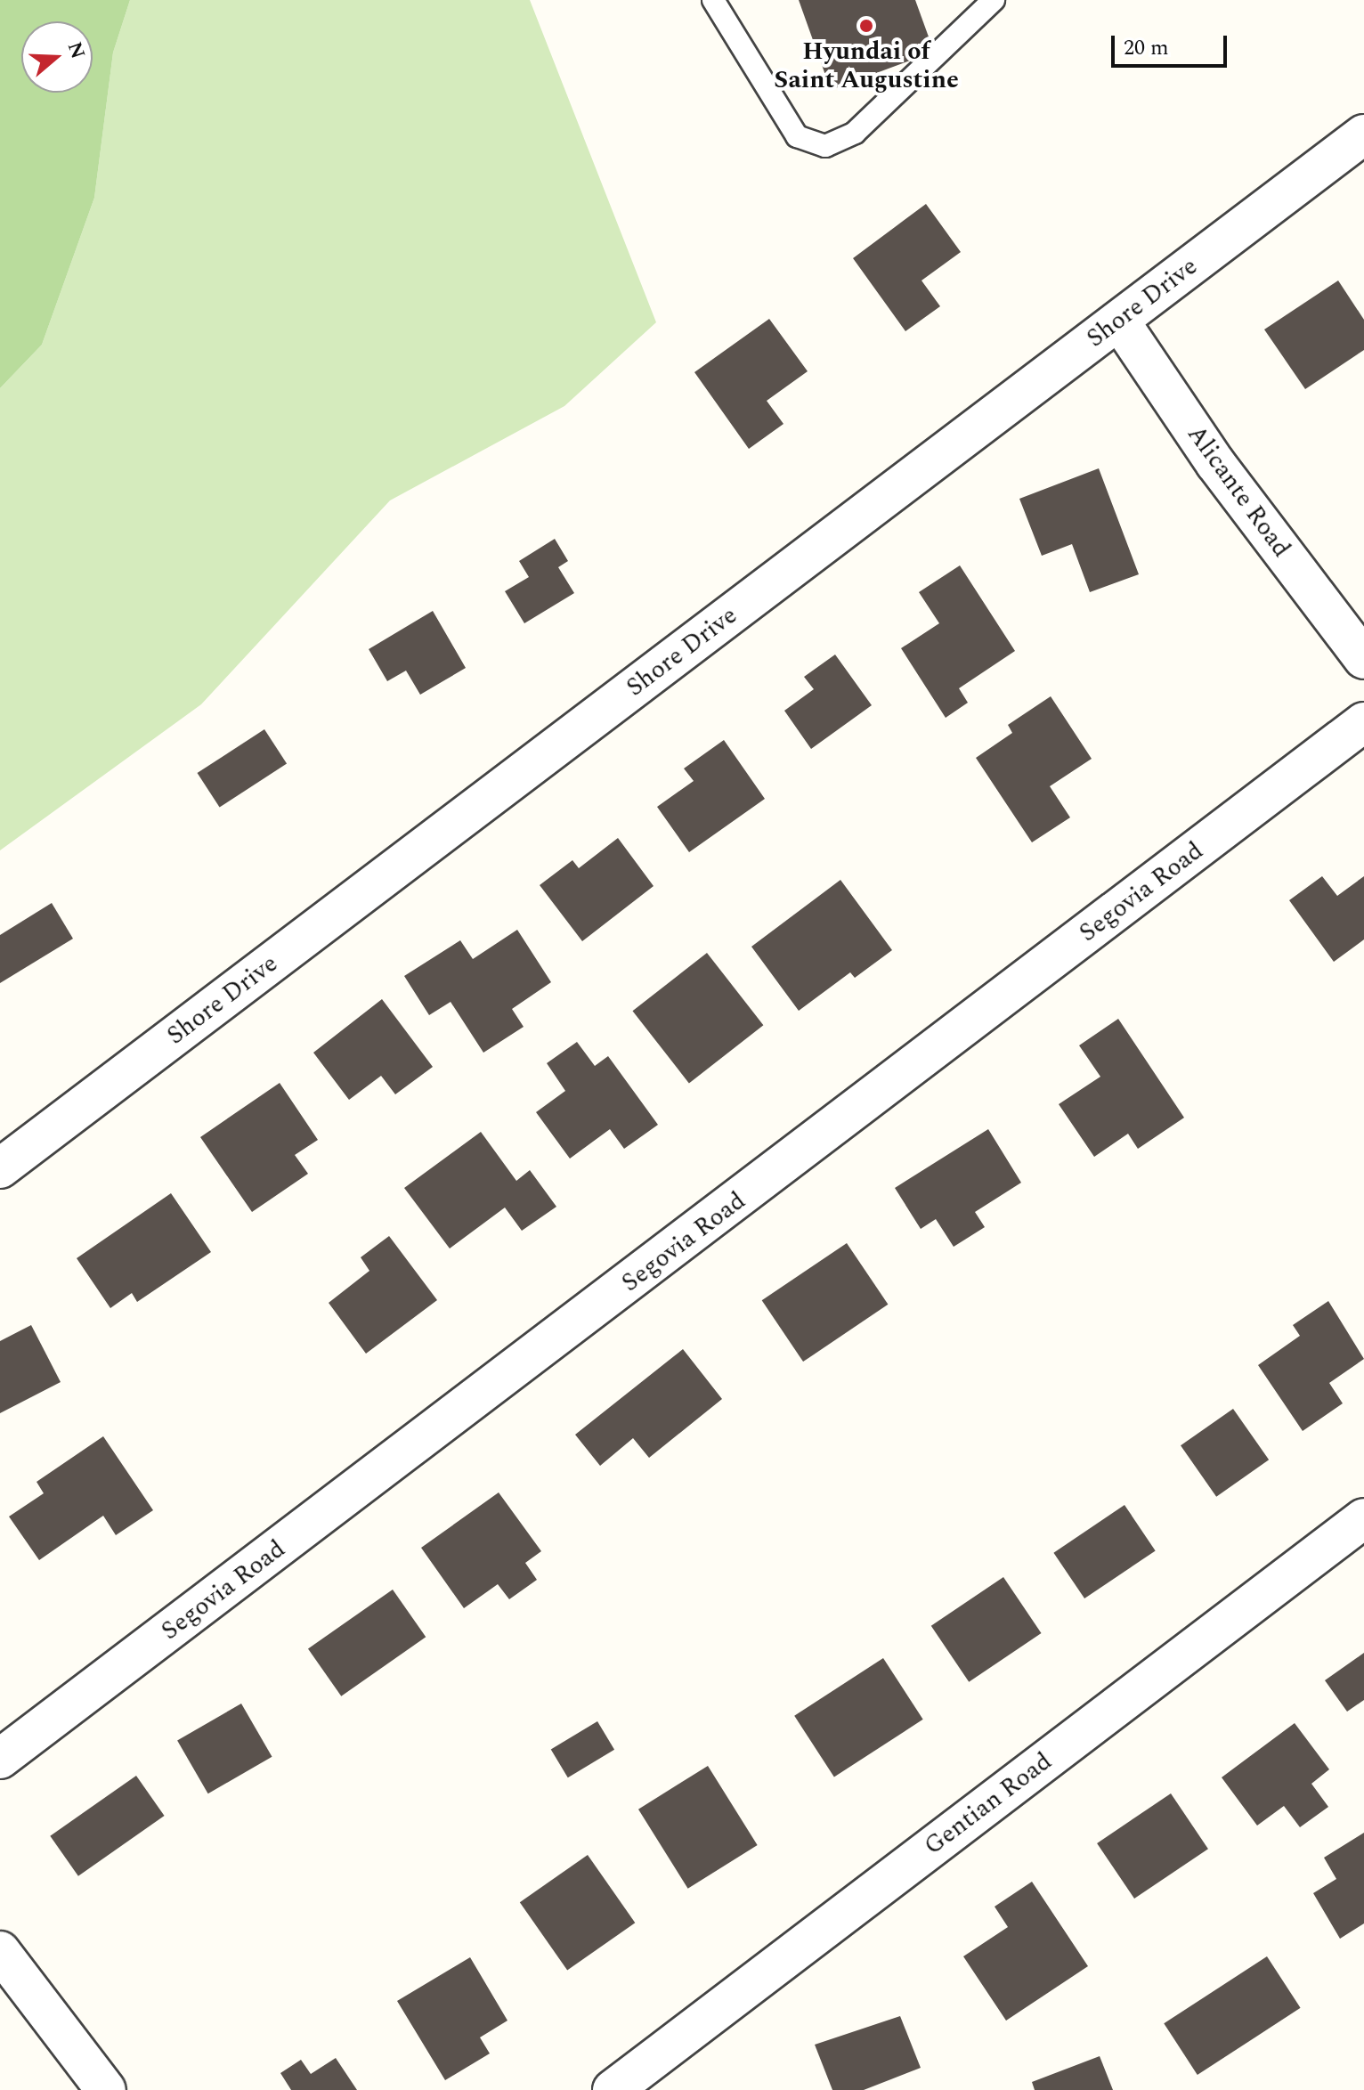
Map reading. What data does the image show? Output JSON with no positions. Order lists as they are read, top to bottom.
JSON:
{
  "streets": {
    "street": [
      "Shore Drive",
      "Alicante Road",
      "Segovia Road",
      "Gentian Road"
    ]
  },
  "crossings": [
    ["Shore Drive", "Alicante Road"]
  ],
  "places": ["Hyundai of Saint Augustine"],
  "scale_bar": "20 m",
  "north": "right"
}
